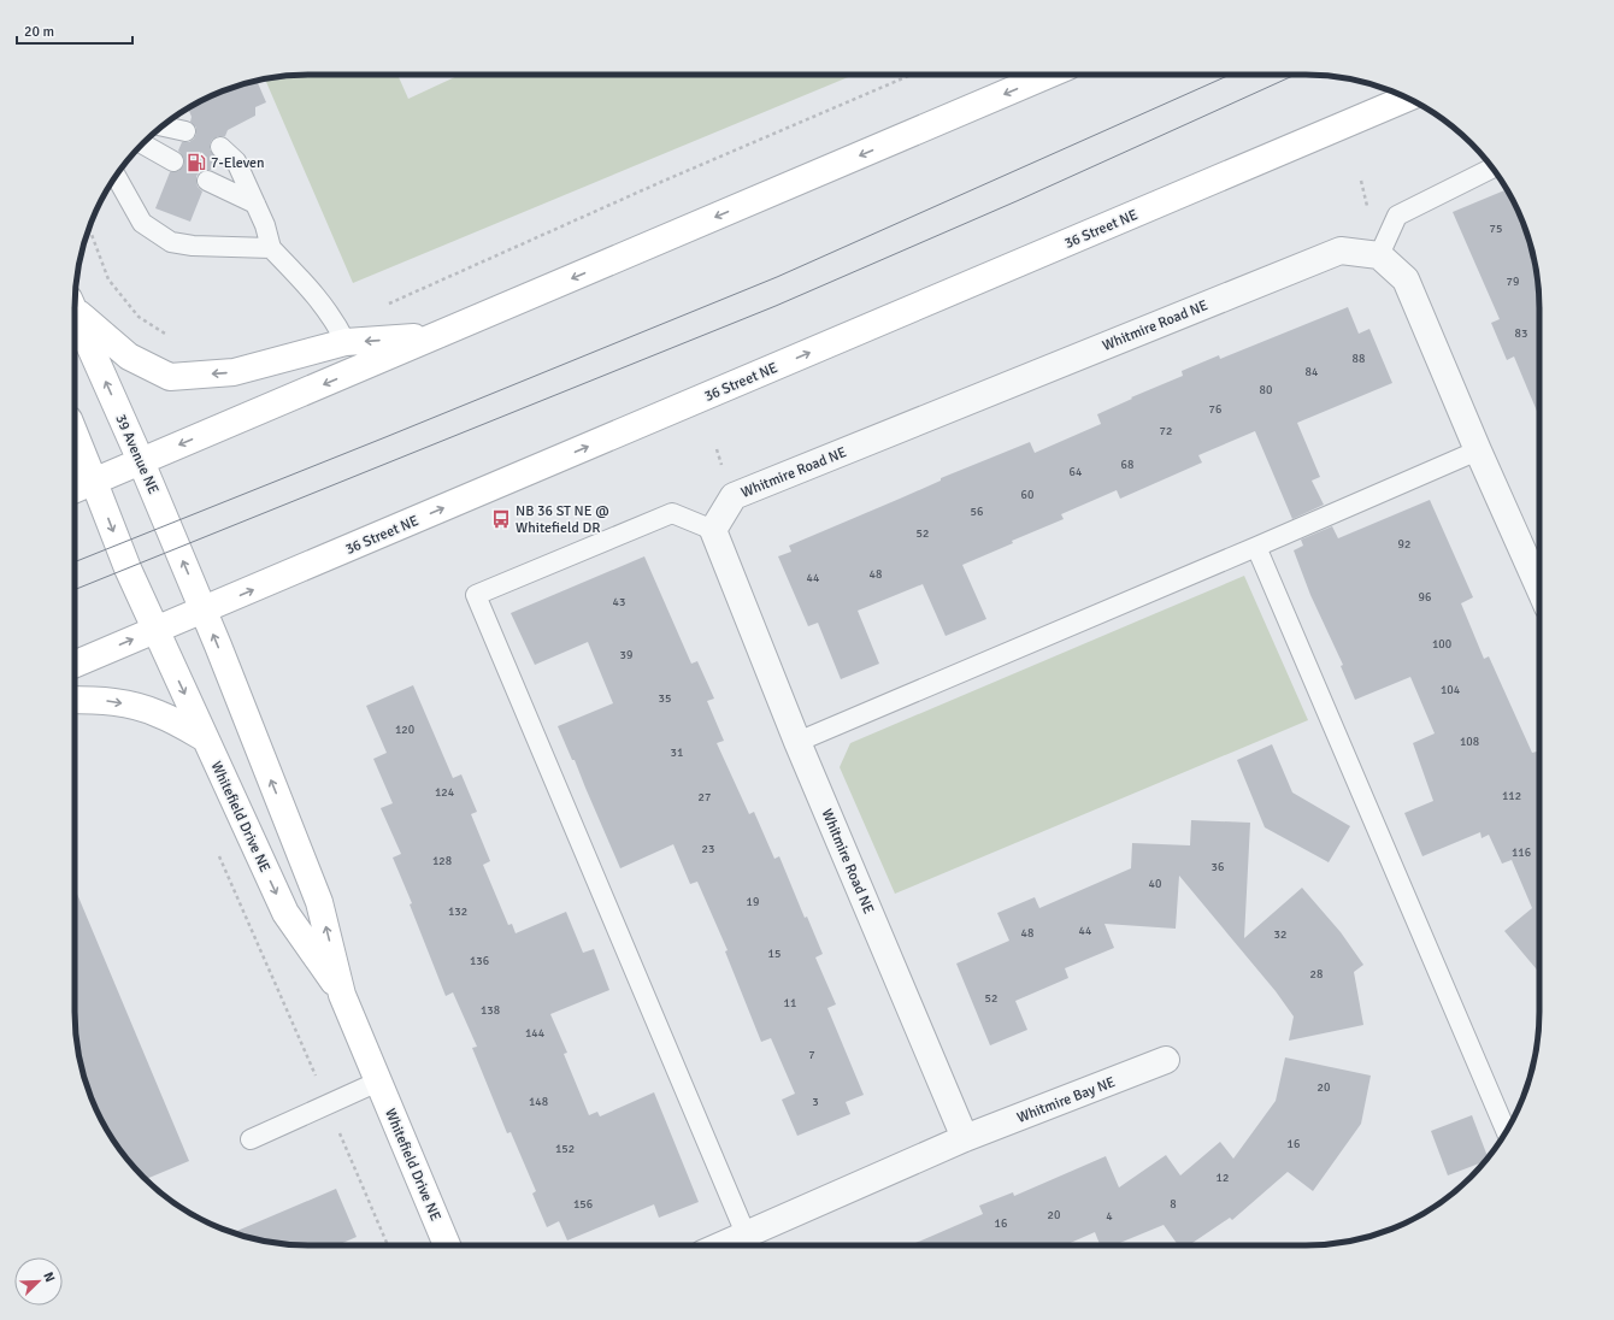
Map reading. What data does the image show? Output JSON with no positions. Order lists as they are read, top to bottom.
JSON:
{
  "streets": {
    "main road": ["36 Street NE", "39 Avenue NE", "Whitefield Drive NE"],
    "street": ["Whitmire Road NE", "Whitmire Bay NE"]
  },
  "crossings": [
    ["36 Street NE", "39 Avenue NE"],
    ["36 Street NE", "Whitefield Drive NE"],
    ["Whitmire Road NE", "Whitmire Bay NE"],
    ["39 Avenue NE", "Whitefield Drive NE"]
  ],
  "places": {
    "fuel station": ["7-Eleven"],
    "bus stop": ["NB 36 ST NE @ Whitefield DR"]
  },
  "house_numbers": [
    "75",
    "79",
    "83",
    "88",
    "84",
    "80",
    "76",
    "72",
    "68",
    "64",
    "60",
    "56",
    "52",
    "92",
    "48",
    "44",
    "96",
    "43",
    "100",
    "39",
    "104",
    "35",
    "120",
    "108",
    "31",
    "124",
    "112",
    "27",
    "23",
    "116",
    "128",
    "36",
    "40",
    "19",
    "132",
    "44",
    "48",
    "32",
    "15",
    "136",
    "28",
    "52",
    "11",
    "138",
    "144",
    "7",
    "20",
    "148",
    "3",
    "16",
    "152",
    "12",
    "156",
    "8",
    "20",
    "4",
    "16"
  ],
  "scale_bar": "20 m",
  "north": "top right"
}
